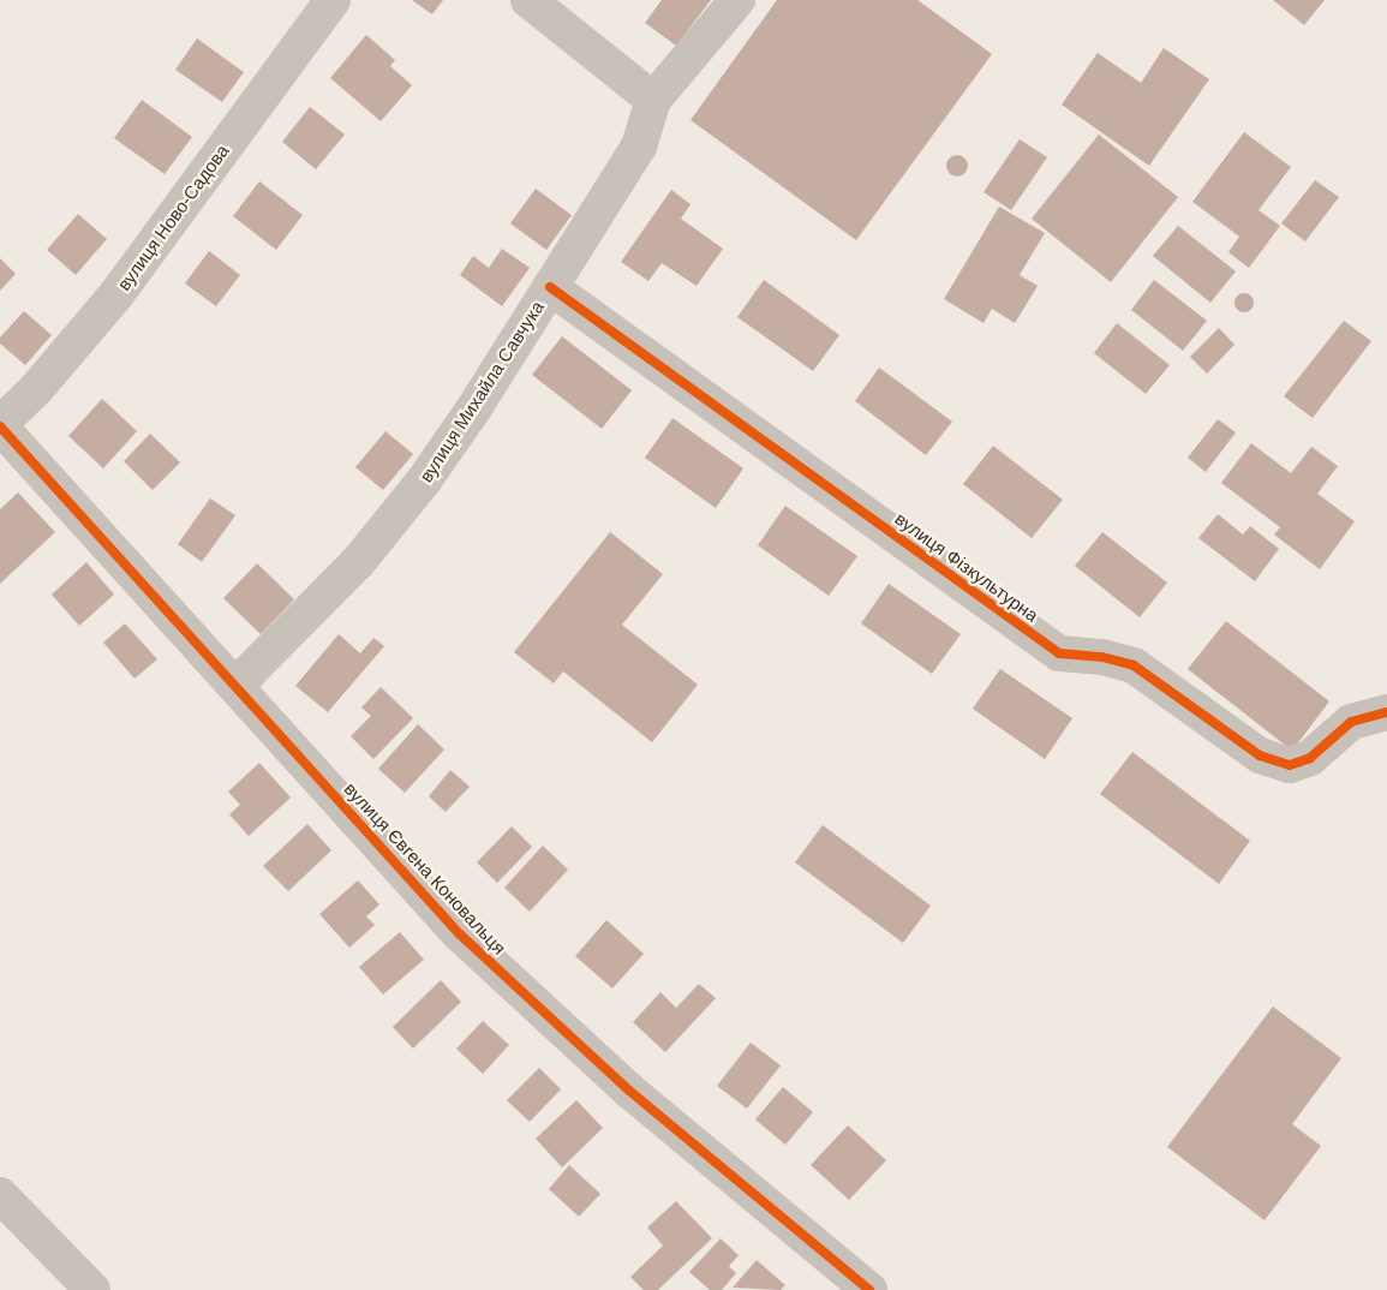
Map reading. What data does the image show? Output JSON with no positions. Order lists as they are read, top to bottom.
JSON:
{
  "streets": {
    "street": [
      "вулиця Ново-Садова",
      "вулиця Михайла Савчука",
      "вулиця Фізкультурна",
      "вулиця Євгена Коновальця"
    ]
  },
  "crossings": [
    ["вулиця Ново-Садова", "вулиця Євгена Коновальця"],
    ["вулиця Михайла Савчука", "вулиця Фізкультурна"],
    ["вулиця Михайла Савчука", "вулиця Євгена Коновальця"]
  ]
}
